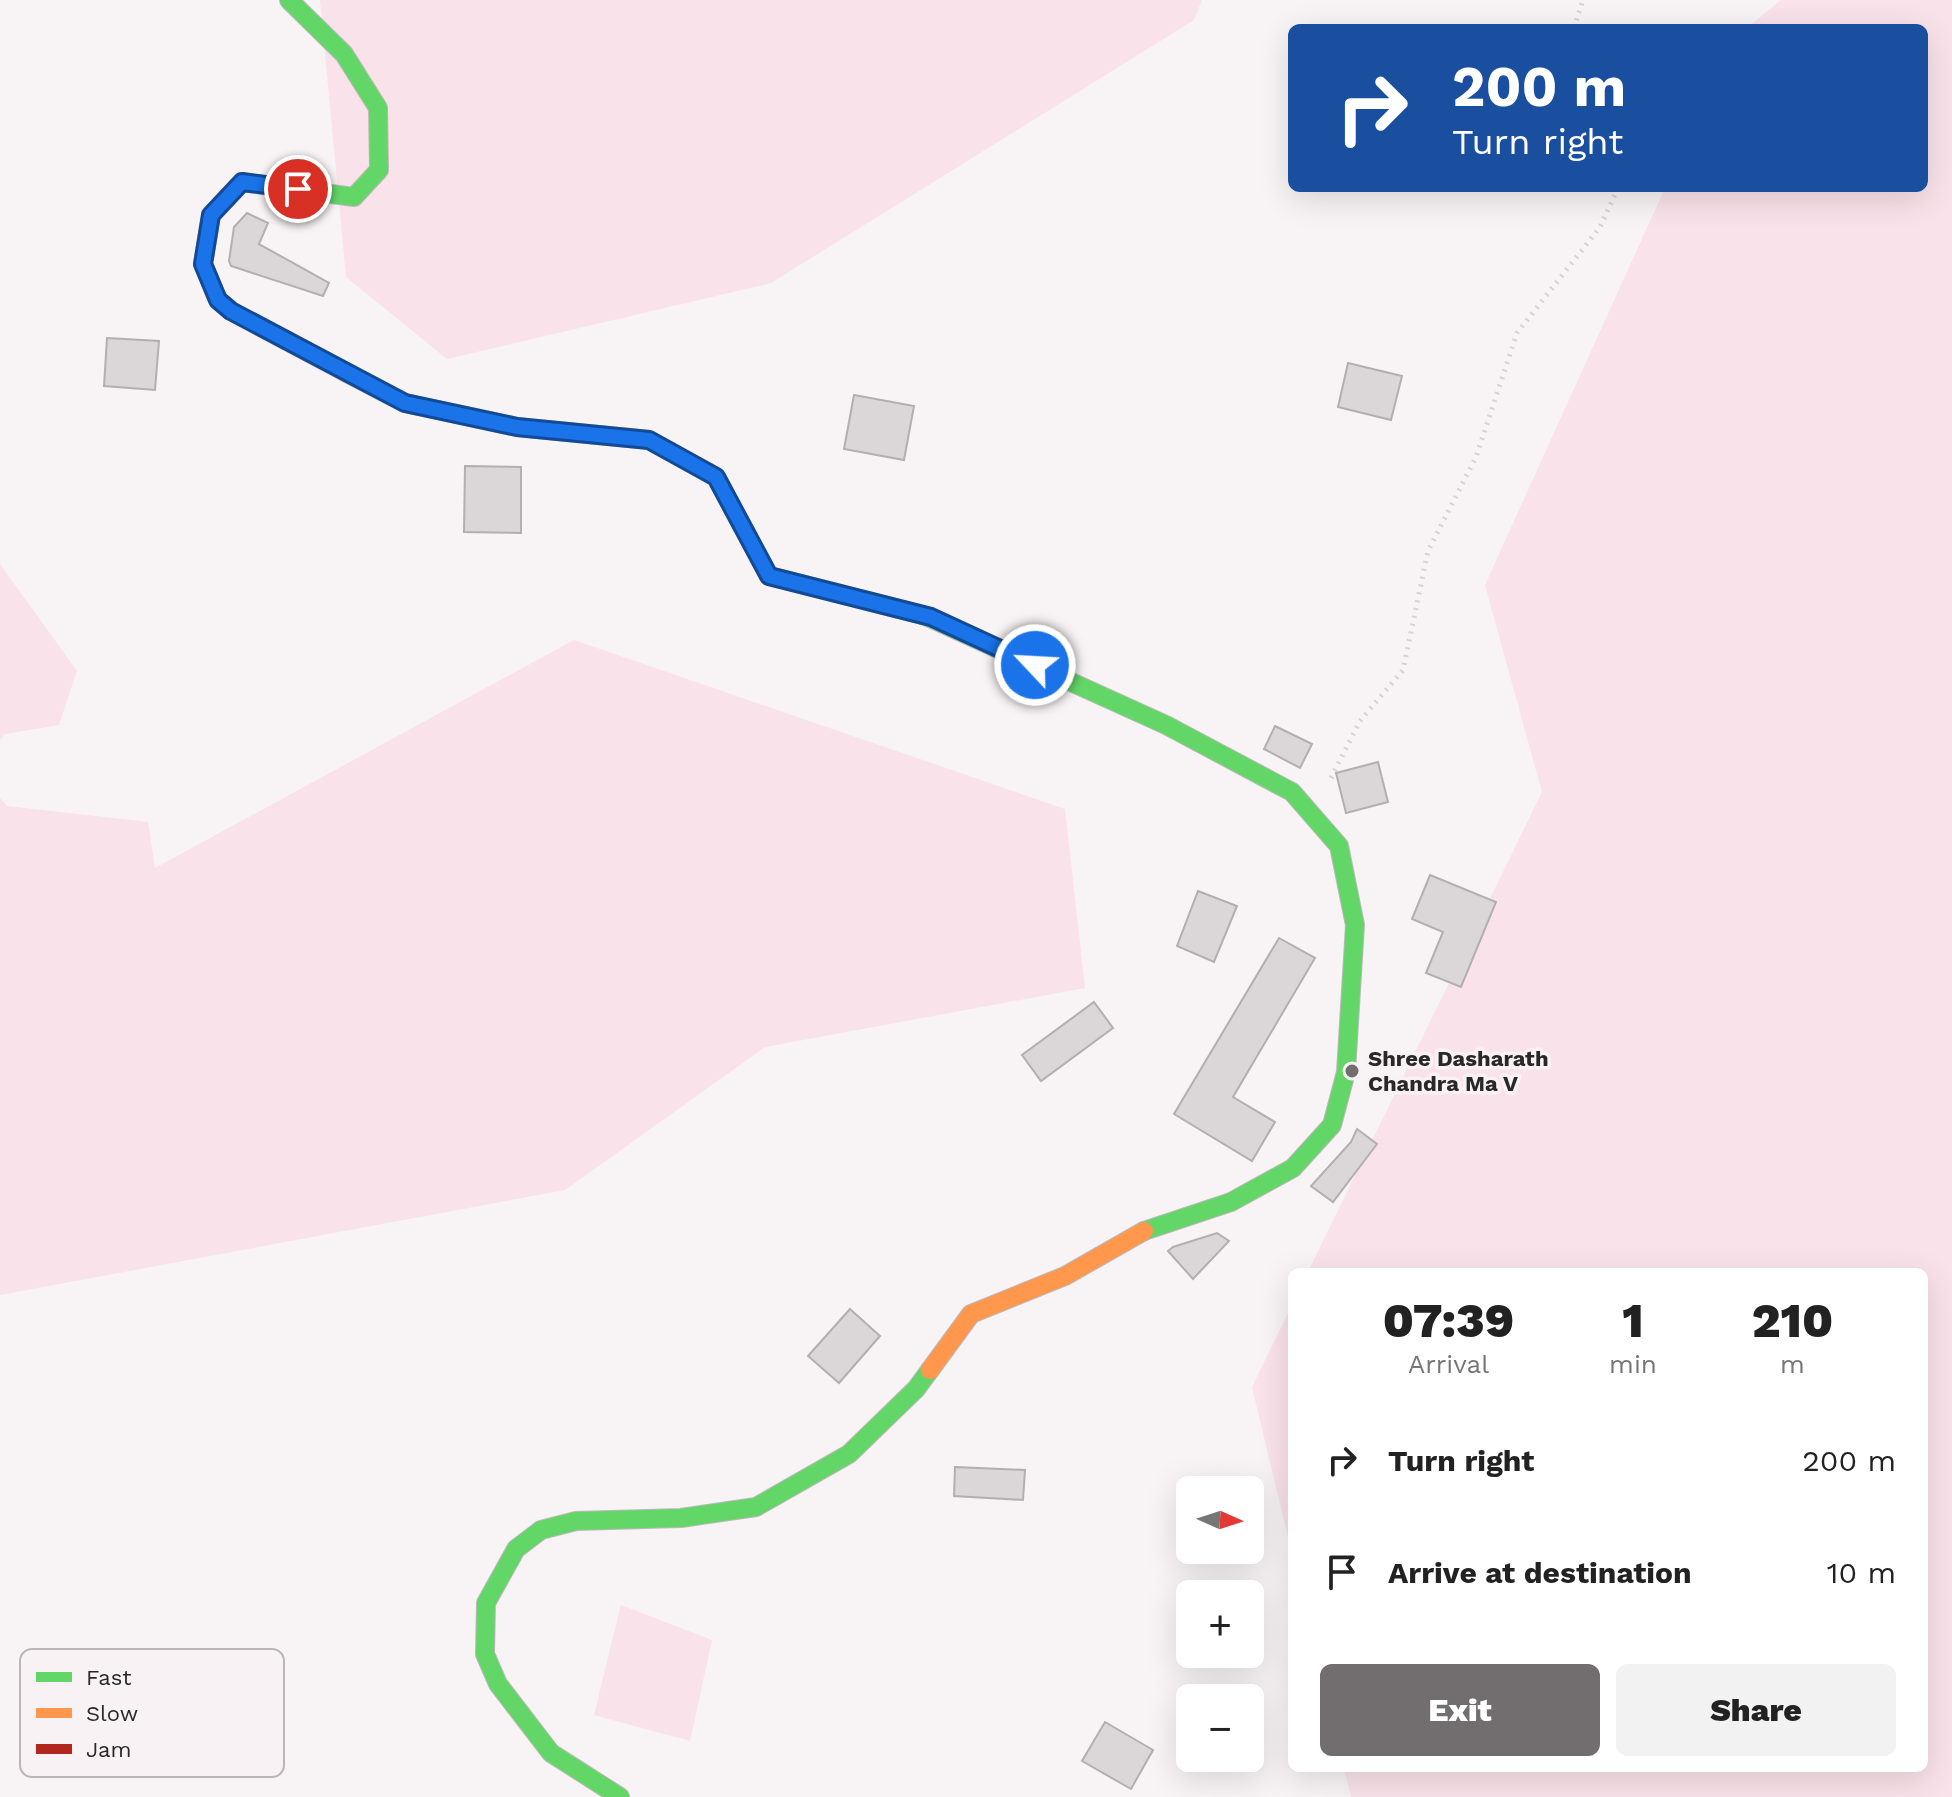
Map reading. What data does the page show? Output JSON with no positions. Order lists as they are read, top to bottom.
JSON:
{
  "places": ["Shree Dasharath Chandra Ma V"],
  "legend": ["Fast", "Slow", "Jam"],
  "north": "right",
  "page": {
    "turn": ["200 m", "Turn right"],
    "eta": [
      "07:39",
      "Arrival",
      "1",
      "min",
      "210",
      "m"
    ],
    "list": [
      {
        "name": "Turn right",
        "value": "200 m"
      },
      {
        "name": "Arrive at destination",
        "value": "10 m"
      }
    ],
    "map_buttons": ["+", "−"],
    "buttons": ["Exit", "Share"]
  }
}
